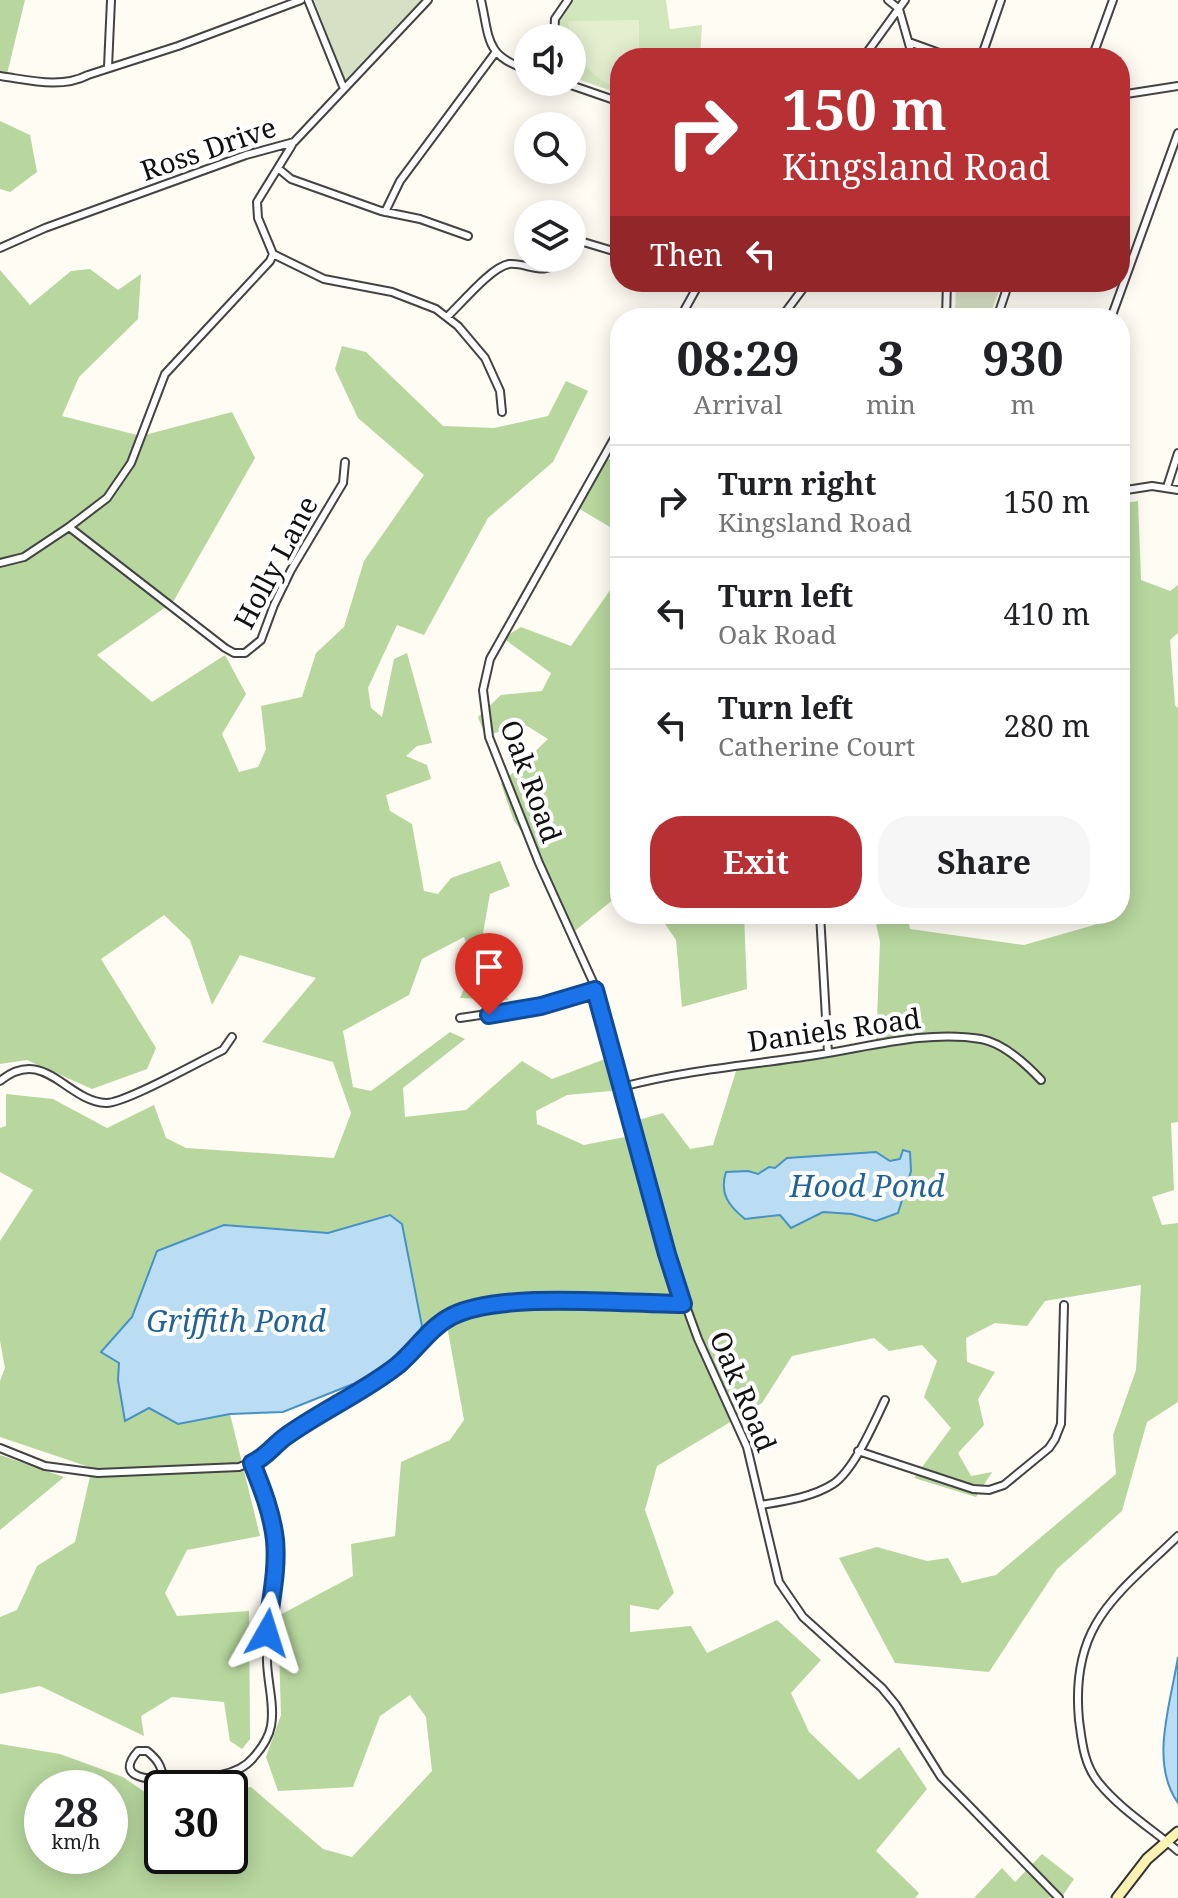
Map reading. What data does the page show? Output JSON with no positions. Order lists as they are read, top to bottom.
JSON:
{
  "streets": {
    "street": [
      "Ross Drive",
      "Holly Lane",
      "Oak Road",
      "Daniels Road"
    ]
  },
  "crossings": [
    ["Oak Road", "Daniels Road"]
  ],
  "water": ["Hood Pond", "Griffith Pond"],
  "page": {
    "turn": ["150 m", "Kingsland Road"],
    "then": "Then",
    "eta": [
      "08:29",
      "Arrival",
      "3",
      "min",
      "930",
      "m"
    ],
    "list": [
      {
        "name": "Turn right",
        "note": "Kingsland Road",
        "value": "150 m"
      },
      {
        "name": "Turn left",
        "note": "Oak Road",
        "value": "410 m"
      },
      {
        "name": "Turn left",
        "note": "Catherine Court",
        "value": "280 m"
      }
    ],
    "buttons": ["Exit", "Share"],
    "speed": "28 km/h",
    "limit": "30"
  }
}
